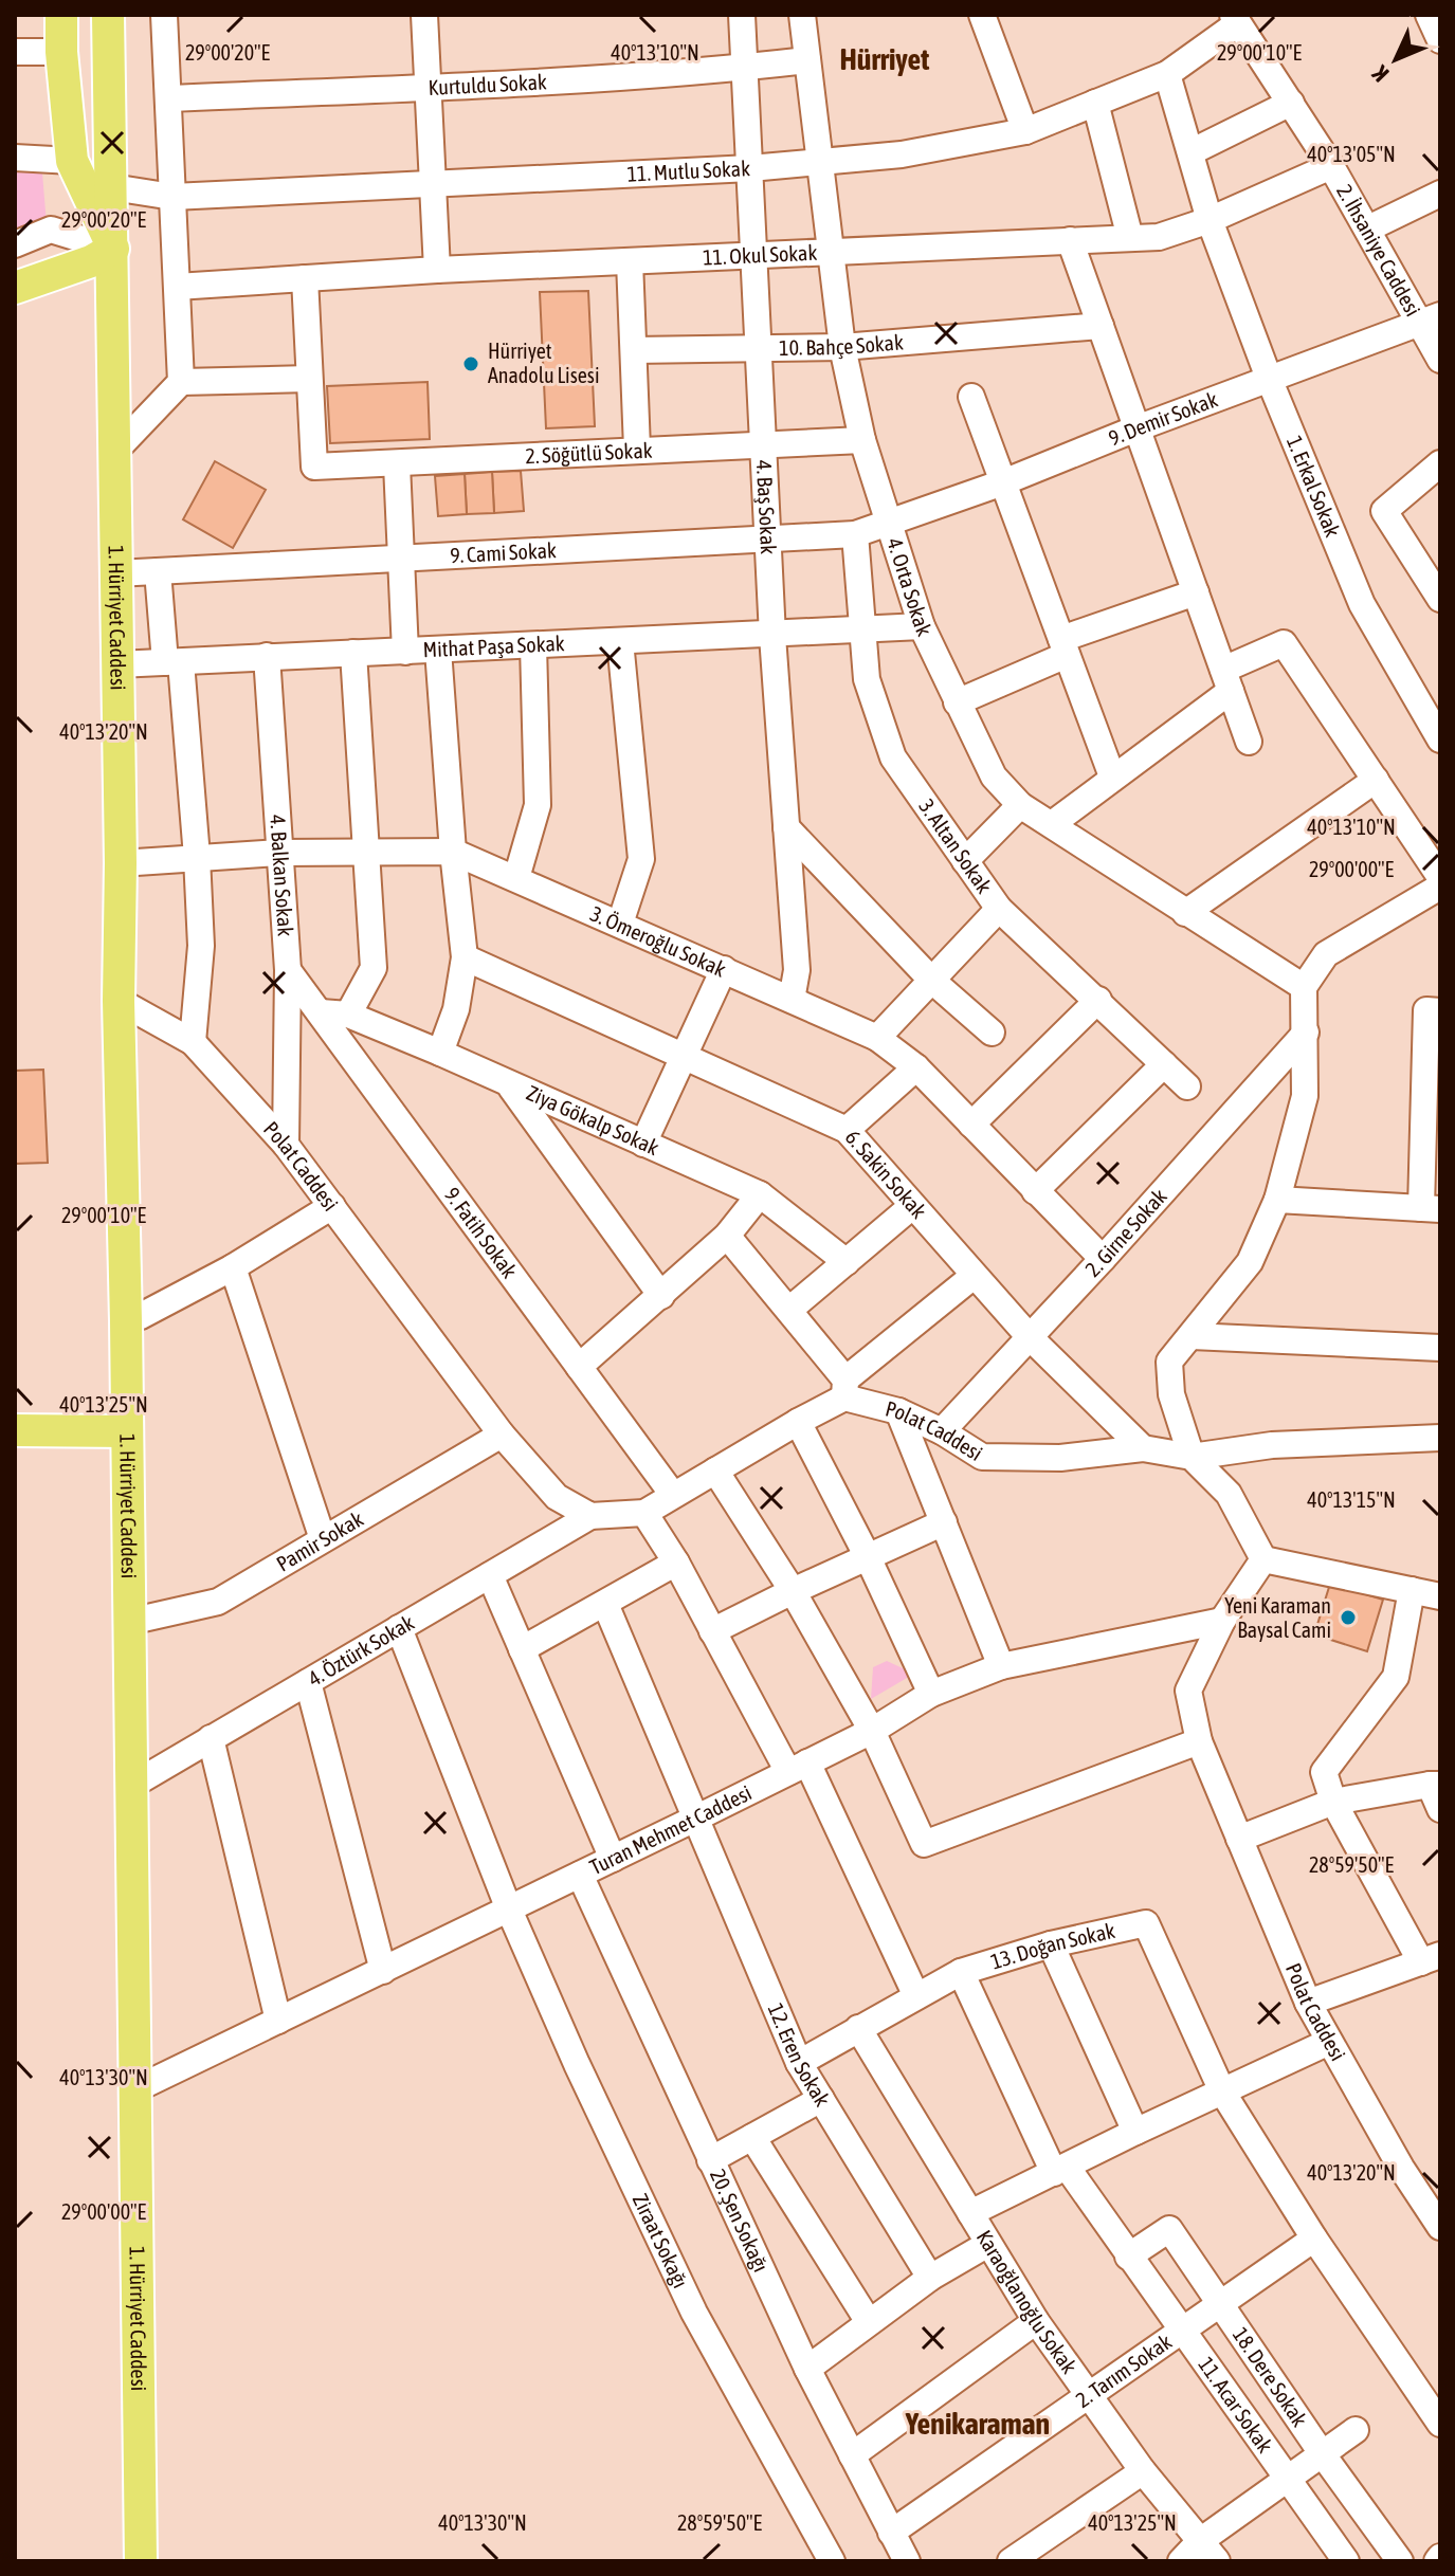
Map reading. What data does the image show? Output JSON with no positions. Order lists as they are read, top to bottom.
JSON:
{
  "streets": {
    "main road": ["1. Hürriyet Caddesi"],
    "street": [
      "Kurtuldu Sokak",
      "11. Mutlu Sokak",
      "2. İhsaniye Caddesi",
      "11. Okul Sokak",
      "10. Bahçe Sokak",
      "9. Demir Sokak",
      "2. Söğütlü Sokak",
      "1. Erkal Sokak",
      "4. Baş Sokak",
      "9. Cami Sokak",
      "4. Orta Sokak",
      "Mithat Paşa Sokak",
      "3. Altan Sokak",
      "4. Balkan Sokak",
      "3. Ömeroğlu Sokak",
      "Ziya Gökalp Sokak",
      "Polat Caddesi",
      "6. Sakin Sokak",
      "9. Fatih Sokak",
      "2. Girne Sokak",
      "Pamir Sokak",
      "4. Öztürk Sokak",
      "Turan Mehmet Caddesi",
      "13. Doğan Sokak",
      "12. Eren Sokak",
      "20. Şen Sokağı",
      "Ziraat Sokağı",
      "Karaoğlanoğlu Sokak",
      "2. Tarım Sokak",
      "18. Dere Sokak",
      "11. Acar Sokak"
    ]
  },
  "crossings": [
    ["Kurtuldu Sokak", "4. Baş Sokak"],
    ["Kurtuldu Sokak", "4. Orta Sokak"],
    ["11. Mutlu Sokak", "2. İhsaniye Caddesi"],
    ["11. Mutlu Sokak", "1. Erkal Sokak"],
    ["11. Mutlu Sokak", "4. Baş Sokak"],
    ["11. Mutlu Sokak", "4. Orta Sokak"],
    ["11. Mutlu Sokak", "1. Hürriyet Caddesi"],
    ["2. İhsaniye Caddesi", "11. Okul Sokak"],
    ["2. İhsaniye Caddesi", "9. Demir Sokak"],
    ["11. Okul Sokak", "1. Erkal Sokak"],
    ["11. Okul Sokak", "4. Baş Sokak"],
    ["11. Okul Sokak", "4. Orta Sokak"],
    ["10. Bahçe Sokak", "4. Baş Sokak"],
    ["10. Bahçe Sokak", "4. Orta Sokak"],
    ["9. Demir Sokak", "1. Erkal Sokak"],
    ["9. Demir Sokak", "9. Cami Sokak"],
    ["9. Demir Sokak", "4. Orta Sokak"],
    ["2. Söğütlü Sokak", "4. Baş Sokak"],
    ["2. Söğütlü Sokak", "4. Orta Sokak"],
    ["4. Baş Sokak", "9. Cami Sokak"],
    ["4. Baş Sokak", "Mithat Paşa Sokak"],
    ["4. Baş Sokak", "3. Ömeroğlu Sokak"],
    ["9. Cami Sokak", "4. Orta Sokak"],
    ["9. Cami Sokak", "1. Hürriyet Caddesi"],
    ["9. Cami Sokak", "3. Altan Sokak"],
    ["4. Orta Sokak", "Mithat Paşa Sokak"],
    ["1. Hürriyet Caddesi", "Mithat Paşa Sokak"],
    ["1. Hürriyet Caddesi", "3. Ömeroğlu Sokak"],
    ["1. Hürriyet Caddesi", "Polat Caddesi"],
    ["1. Hürriyet Caddesi", "Pamir Sokak"],
    ["1. Hürriyet Caddesi", "4. Öztürk Sokak"],
    ["1. Hürriyet Caddesi", "Turan Mehmet Caddesi"],
    ["Mithat Paşa Sokak", "3. Altan Sokak"],
    ["Mithat Paşa Sokak", "4. Balkan Sokak"],
    ["4. Balkan Sokak", "3. Ömeroğlu Sokak"],
    ["4. Balkan Sokak", "Polat Caddesi"],
    ["4. Balkan Sokak", "9. Fatih Sokak"],
    ["3. Ömeroğlu Sokak", "2. Girne Sokak"],
    ["Ziya Gökalp Sokak", "9. Fatih Sokak"],
    ["Polat Caddesi", "6. Sakin Sokak"],
    ["Polat Caddesi", "2. Girne Sokak"],
    ["Polat Caddesi", "Pamir Sokak"],
    ["Polat Caddesi", "4. Öztürk Sokak"],
    ["Polat Caddesi", "Turan Mehmet Caddesi"],
    ["6. Sakin Sokak", "2. Girne Sokak"],
    ["4. Öztürk Sokak", "Ziraat Sokağı"],
    ["Turan Mehmet Caddesi", "12. Eren Sokak"],
    ["Turan Mehmet Caddesi", "20. Şen Sokağı"],
    ["Turan Mehmet Caddesi", "Ziraat Sokağı"],
    ["13. Doğan Sokak", "12. Eren Sokak"],
    ["13. Doğan Sokak", "Karaoğlanoğlu Sokak"],
    ["13. Doğan Sokak", "11. Acar Sokak"],
    ["20. Şen Sokağı", "2. Tarım Sokak"],
    ["Karaoğlanoğlu Sokak", "2. Tarım Sokak"],
    ["2. Tarım Sokak", "18. Dere Sokak"],
    ["2. Tarım Sokak", "11. Acar Sokak"],
    ["18. Dere Sokak", "11. Acar Sokak"]
  ],
  "districts": ["Hürriyet", "Yenikaraman"],
  "places": ["Hürriyet Anadolu Lisesi", "Yeni Karaman Baysal Cami"],
  "north": "bottom left",
  "coordinates": [
    "29°00'20\"E",
    "29°00'10\"E",
    "40°13'10\"N",
    "40°13'05\"N",
    "40°13'20\"N",
    "29°00'00\"E",
    "40°13'25\"N",
    "40°13'15\"N",
    "28°59'50\"E",
    "40°13'30\"N"
  ]
}
